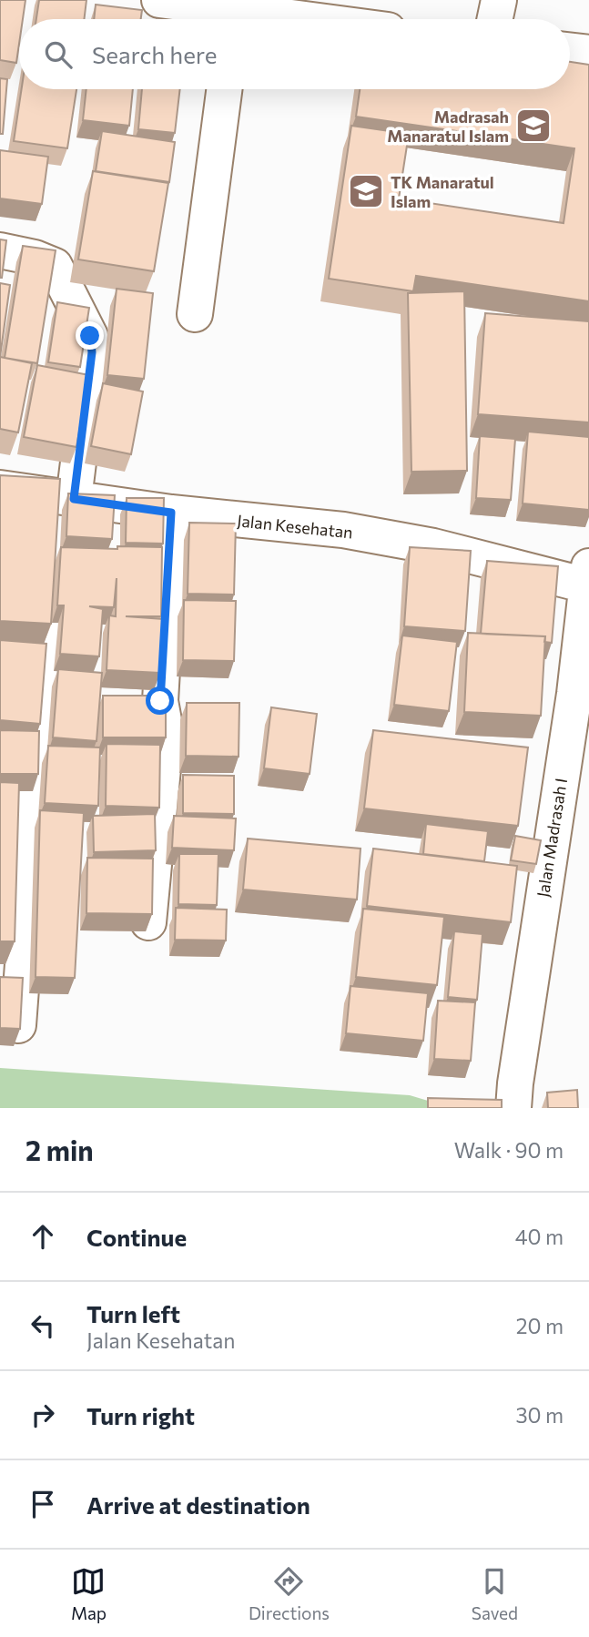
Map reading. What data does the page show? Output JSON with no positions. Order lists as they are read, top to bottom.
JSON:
{
  "streets": {
    "street": ["Jalan Kesehatan", "Jalan Madrasah I"]
  },
  "crossings": [
    ["Jalan Kesehatan", "Jalan Madrasah I"]
  ],
  "places": {
    "school or university": ["Madrasah Manaratul Islam", "TK Manaratul Islam"]
  },
  "page": {
    "search": "Search here",
    "heading": ["2 min", "Walk · 90 m"],
    "list": [
      ["Continue", "40 m"],
      ["Turn left", "Jalan Kesehatan", "20 m"],
      ["Turn right", "30 m"],
      "Arrive at destination"
    ],
    "nav": ["Map", "Directions", "Saved"]
  }
}
